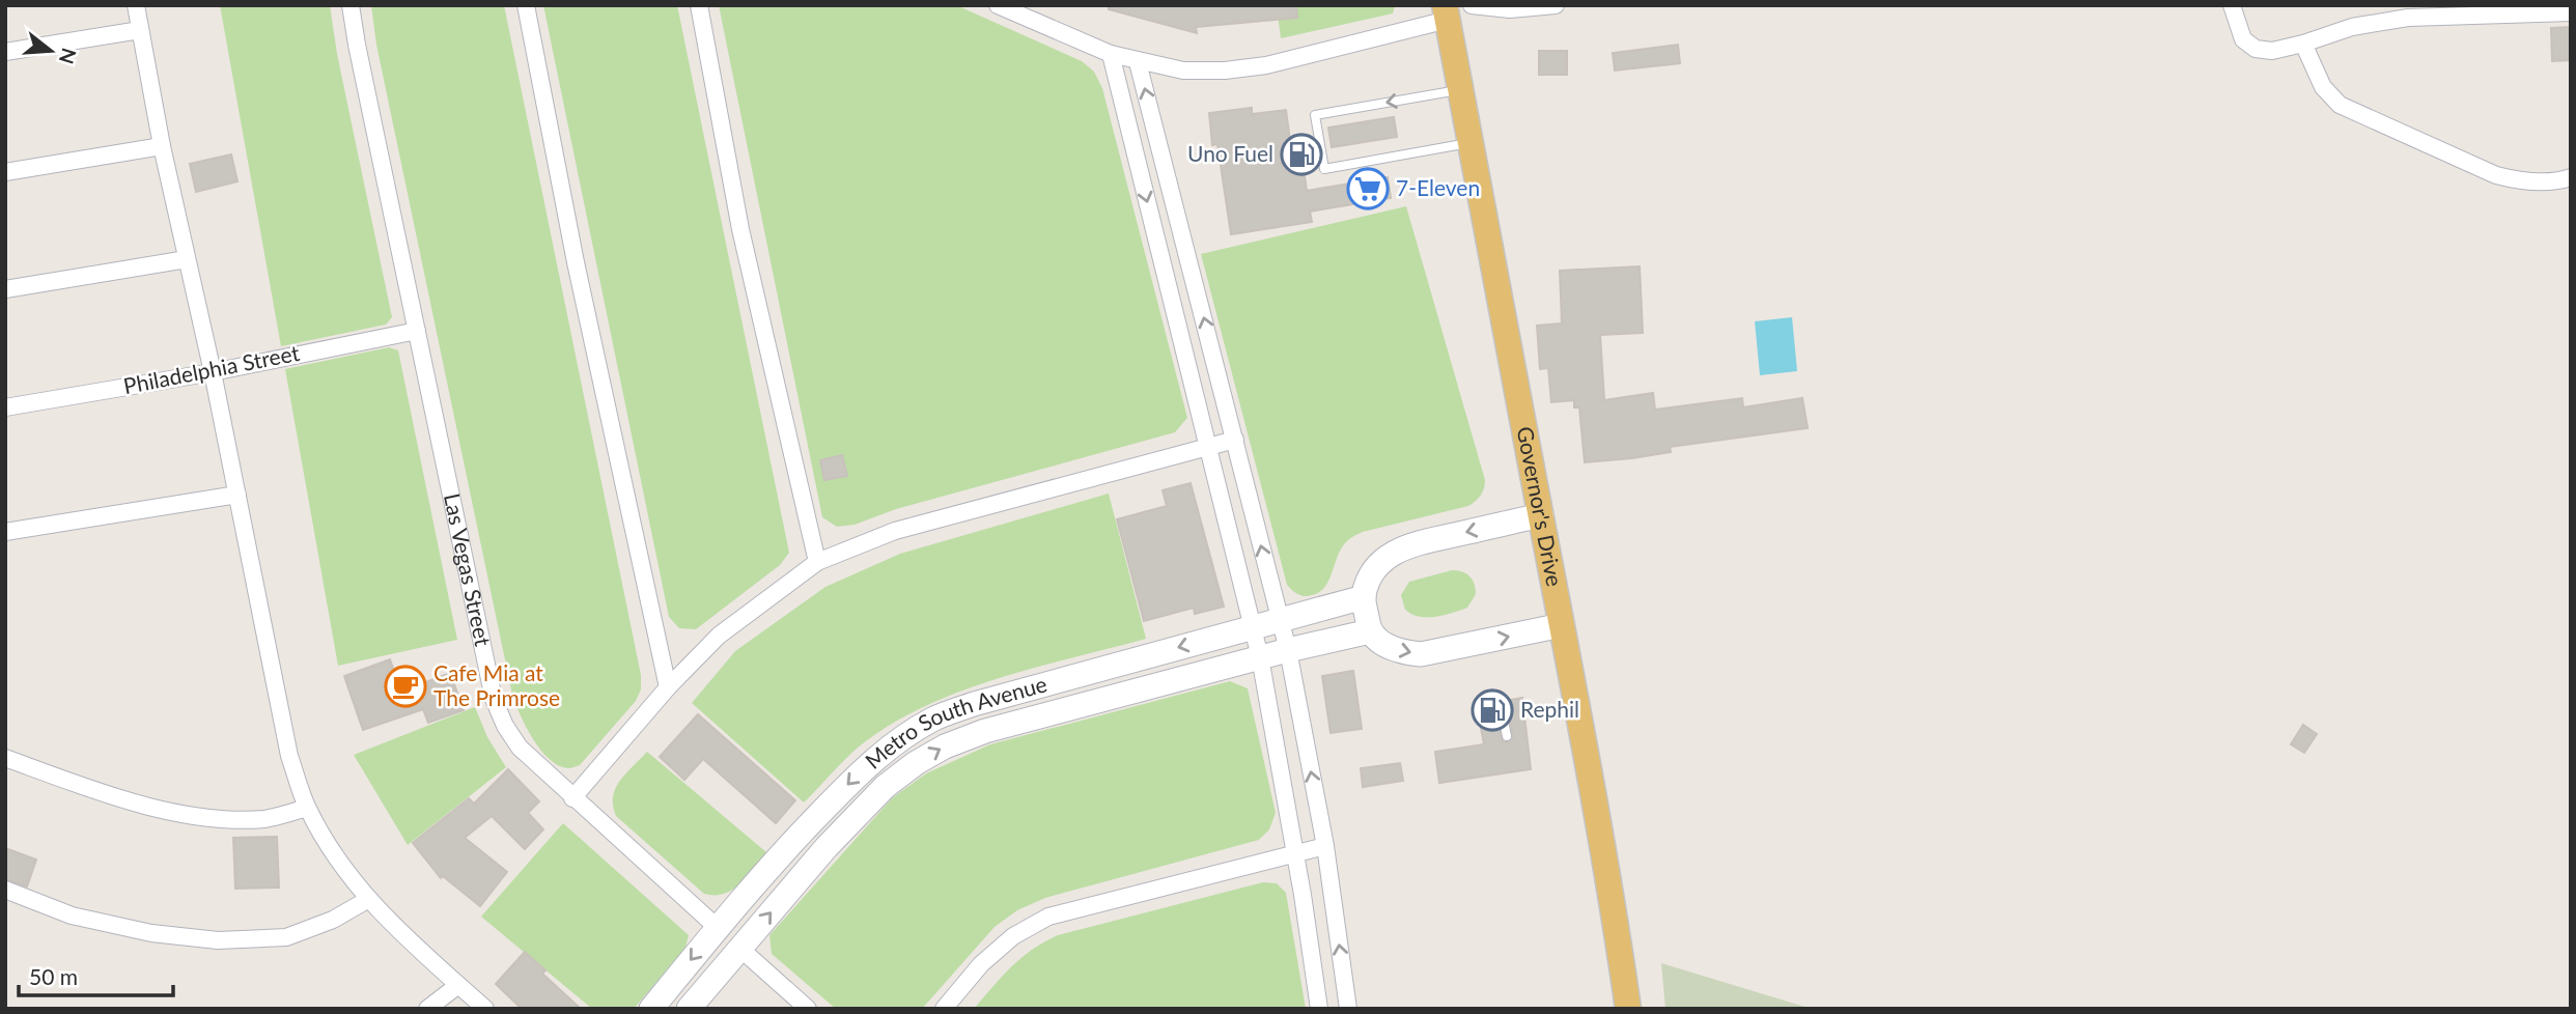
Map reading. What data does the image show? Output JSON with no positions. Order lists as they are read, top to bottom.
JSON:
{
  "streets": {
    "main road": ["Governor's Drive"],
    "street": ["Philadelphia Street", "Las Vegas Street", "Metro South Avenue"]
  },
  "crossings": [
    ["Philadelphia Street", "Las Vegas Street"],
    ["Las Vegas Street", "Metro South Avenue"]
  ],
  "places": {
    "fuel station": ["Uno Fuel", "Rephil"],
    "supermarket": ["7-Eleven"],
    "cafe": ["Cafe Mia at The Primrose"]
  },
  "scale_bar": "50 m",
  "north": "right"
}
